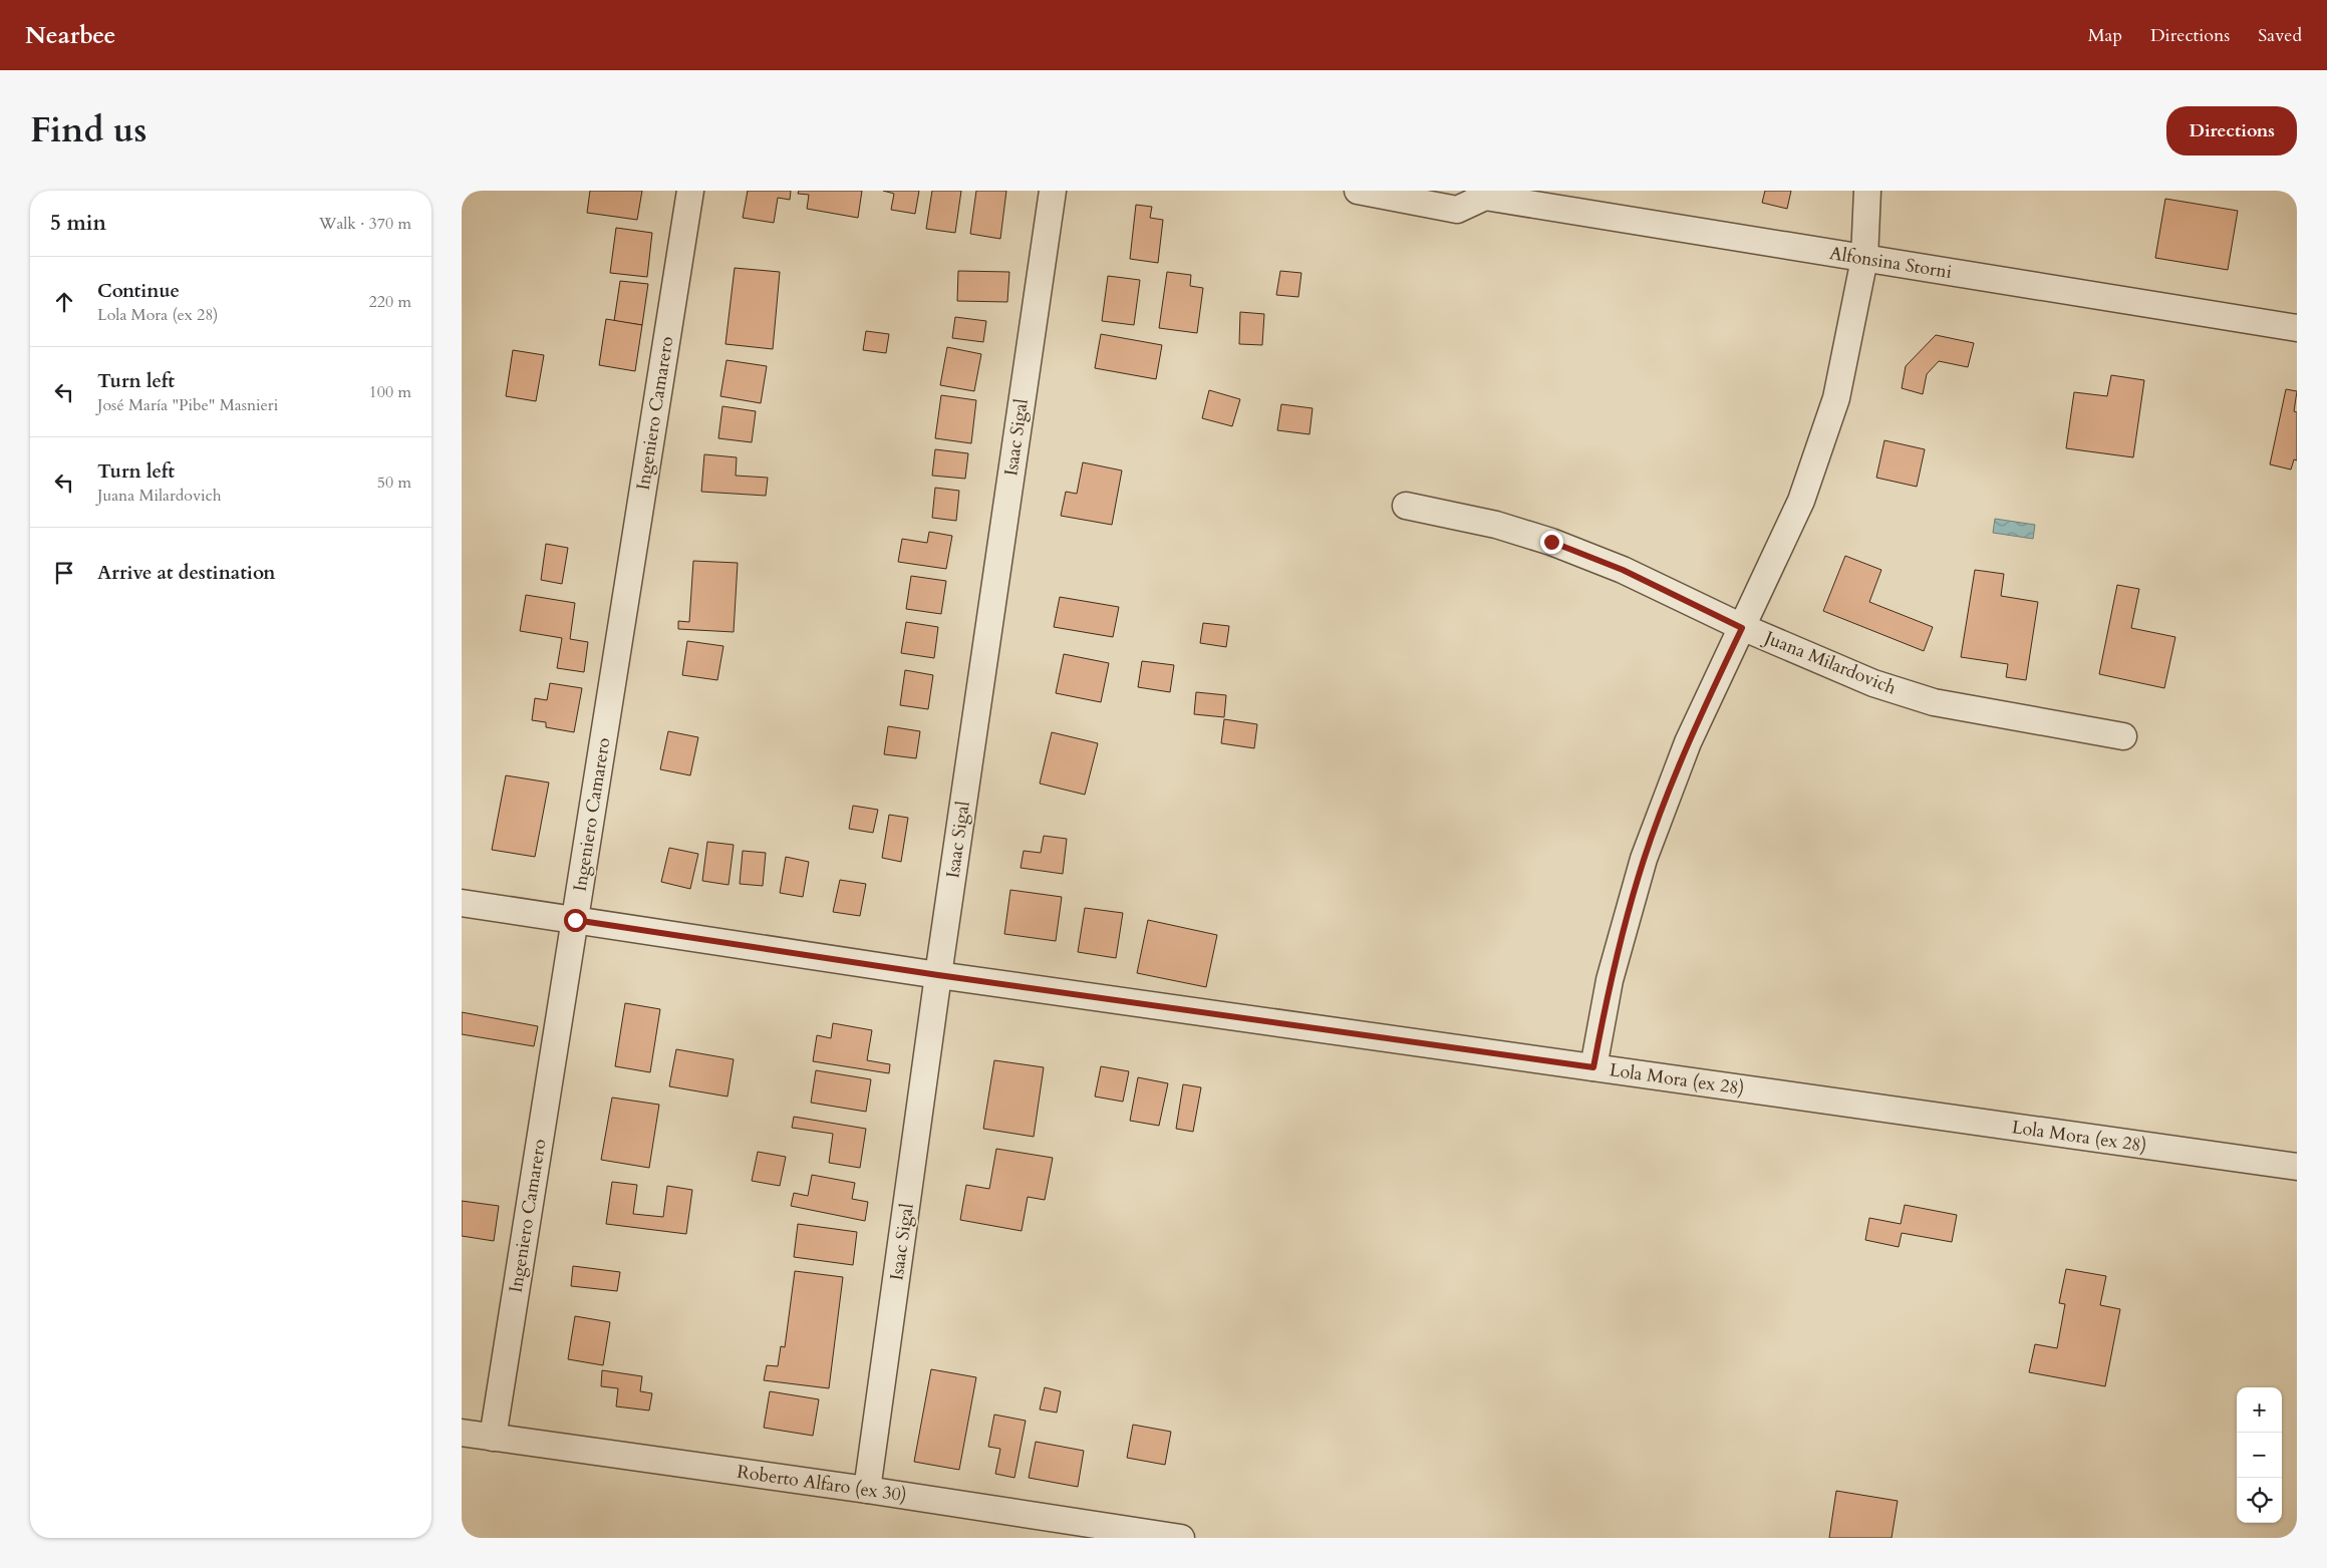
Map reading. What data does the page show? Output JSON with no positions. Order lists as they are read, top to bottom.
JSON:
{
  "streets": {
    "street": [
      "Alfonsina Storni",
      "Ingeniero Camarero",
      "Isaac Sigal",
      "Juana Milardovich",
      "Lola Mora (ex 28)",
      "Roberto Alfaro (ex 30)"
    ]
  },
  "crossings": [
    ["Ingeniero Camarero", "Lola Mora (ex 28)"],
    ["Ingeniero Camarero", "Roberto Alfaro (ex 30)"],
    ["Isaac Sigal", "Lola Mora (ex 28)"],
    ["Isaac Sigal", "Roberto Alfaro (ex 30)"]
  ],
  "page": {
    "header": "Nearbee",
    "nav": ["Map", "Directions", "Saved"],
    "title": "Find us",
    "buttons": "Directions",
    "heading": ["5 min", "Walk · 370 m"],
    "list": [
      ["Continue", "Lola Mora (ex 28)", "220 m"],
      ["Turn left", "José María \"Pibe\" Masnieri", "100 m"],
      ["Turn left", "Juana Milardovich", "50 m"],
      "Arrive at destination"
    ],
    "map_buttons": ["+", "−"]
  }
}
